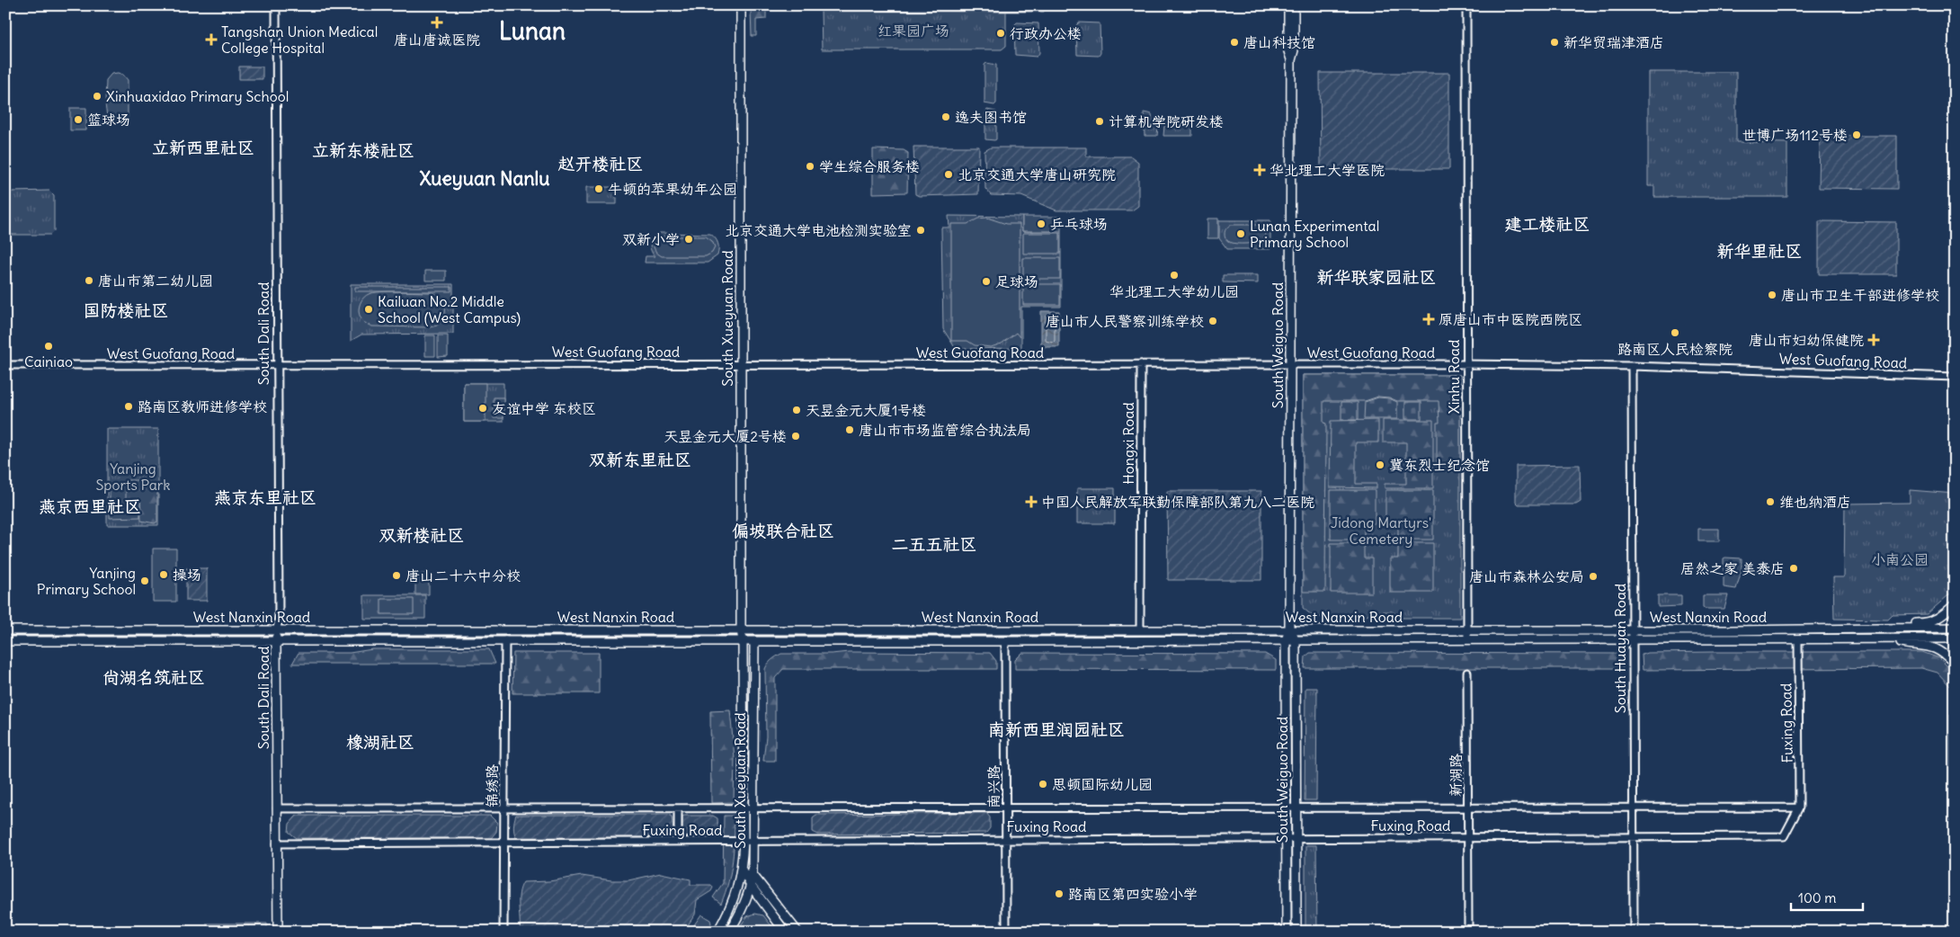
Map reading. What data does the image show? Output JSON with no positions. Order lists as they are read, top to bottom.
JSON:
{
  "streets": {
    "main road": [
      "South Xueyuan Road",
      "South Dali Road",
      "South Weiguo Road",
      "West Nanxin Road"
    ],
    "street": [
      "West Guofang Road",
      "Xinhu Road",
      "Hongxi Road",
      "South Huayan Road",
      "Fuxing Road",
      "新湖路",
      "锦绣路",
      "南兴路"
    ]
  },
  "crossings": [
    ["South Xueyuan Road", "West Guofang Road"],
    ["South Xueyuan Road", "West Nanxin Road"],
    ["South Xueyuan Road", "Fuxing Road"],
    ["South Dali Road", "West Guofang Road"],
    ["South Dali Road", "West Nanxin Road"],
    ["South Dali Road", "Fuxing Road"],
    ["South Weiguo Road", "West Guofang Road"],
    ["South Weiguo Road", "West Nanxin Road"],
    ["South Weiguo Road", "Fuxing Road"],
    ["West Guofang Road", "Xinhu Road"],
    ["West Guofang Road", "Hongxi Road"],
    ["West Guofang Road", "South Huayan Road"],
    ["Xinhu Road", "West Nanxin Road"],
    ["Hongxi Road", "West Nanxin Road"],
    ["West Nanxin Road", "South Huayan Road"],
    ["West Nanxin Road", "Fuxing Road"],
    ["West Nanxin Road", "锦绣路"],
    ["West Nanxin Road", "南兴路"],
    ["South Huayan Road", "Fuxing Road"],
    ["Fuxing Road", "新湖路"],
    ["Fuxing Road", "锦绣路"],
    ["Fuxing Road", "南兴路"]
  ],
  "districts": [
    "Lunan",
    "立新西里社区",
    "立新东楼社区",
    "赵开楼社区",
    "Xueyuan Nanlu",
    "建工楼社区",
    "新华里社区",
    "新华联家园社区",
    "国防楼社区",
    "双新东里社区",
    "燕京东里社区",
    "燕京西里社区",
    "偏坡联合社区",
    "双新楼社区",
    "二五五社区",
    "尚湖名筑社区",
    "南新西里润园社区",
    "橡湖社区"
  ],
  "parks": [
    "红果园广场",
    "Yanjing Sports Park",
    "Jidong Martyrs' Cemetery",
    "小南公园"
  ],
  "places": {
    "health": [
      "唐山唐诚医院",
      "Tangshan Union Medical College Hospital",
      "华北理工大学医院",
      "原唐山市中医院西院区",
      "唐山市妇幼保健院",
      "中国人民解放军联勤保障部队第九八二医院"
    ],
    "other": [
      "行政办公楼",
      "唐山科技馆",
      "新华贸瑞津酒店",
      "Xinhuaxidao Primary School",
      "逸夫图书馆",
      "篮球场",
      "计算机学院研发楼",
      "世博广场112号楼",
      "学生综合服务楼",
      "北京交通大学唐山研究院",
      "牛顿的苹果幼年公园",
      "乒乓球场",
      "北京交通大学电池检测实验室",
      "Lunan Experimental Primary School",
      "双新小学",
      "华北理工大学幼儿园",
      "唐山市第二幼儿园",
      "足球场",
      "唐山市卫生干部进修学校",
      "Kailuan No.2 Middle School (West Campus)",
      "唐山市人民警察训练学校",
      "路南区人民检察院",
      "Cainiao",
      "路南区教师进修学校",
      "友谊中学 东校区",
      "天昱金元大厦1号楼",
      "唐山市市场监管综合执法局",
      "天昱金元大厦2号楼",
      "冀东烈士纪念馆",
      "维也纳酒店",
      "居然之家 美泰店",
      "操场",
      "唐山二十六中分校",
      "唐山市森林公安局",
      "Yanjing Primary School",
      "思顿国际幼儿园",
      "路南区第四实验小学"
    ]
  },
  "scale_bar": "100 m"
}
